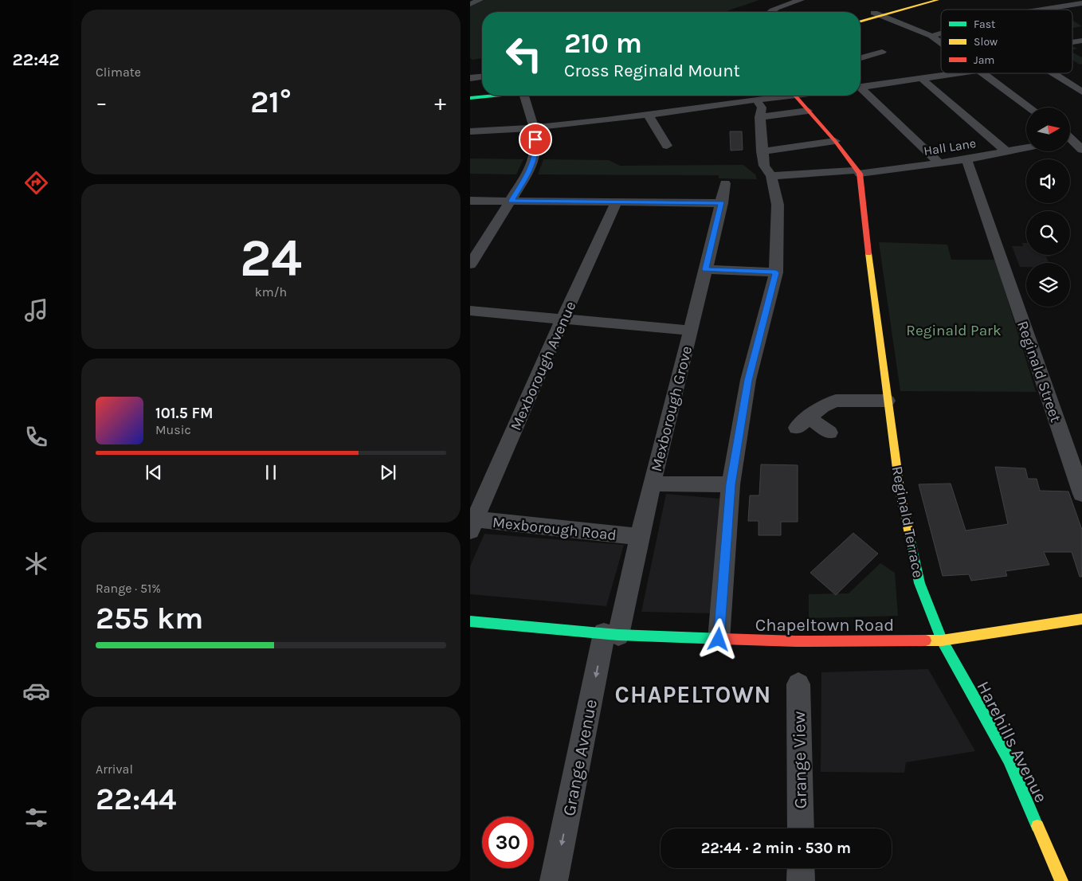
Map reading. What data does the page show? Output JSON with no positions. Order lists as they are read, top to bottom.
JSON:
{
  "streets": {
    "main road": ["Reginald Terrace", "Chapeltown Road", "Harehills Avenue"],
    "street": [
      "Hall Lane",
      "Mexborough Avenue",
      "Reginald Street",
      "Mexborough Grove",
      "Mexborough Road",
      "Grange Avenue",
      "Grange View"
    ]
  },
  "crossings": [
    ["Hall Lane", "Reginald Street"],
    ["Hall Lane", "Reginald Terrace"],
    ["Mexborough Avenue", "Mexborough Road"],
    ["Mexborough Grove", "Mexborough Road"],
    ["Mexborough Grove", "Chapeltown Road"],
    ["Mexborough Grove", "Grange Avenue"],
    ["Reginald Terrace", "Chapeltown Road"],
    ["Reginald Terrace", "Harehills Avenue"],
    ["Chapeltown Road", "Harehills Avenue"],
    ["Chapeltown Road", "Grange Avenue"]
  ],
  "one_way": ["Grange Avenue"],
  "districts": ["CHAPELTOWN"],
  "parks": ["Reginald Park"],
  "legend": ["Fast", "Slow", "Jam"],
  "north": "right",
  "page": {
    "tabs": "22:42",
    "tile": [
      "Climate",
      ["24", "km/h"],
      ["Range · 51%", "255 km"],
      ["Arrival", "22:44"]
    ],
    "turn": ["210 m", "Cross Reginald Mount"],
    "heat": ["−", "21°", "+"],
    "song": ["101.5 FM", "Music"],
    "limit": "30",
    "trip": "22:44 · 2 min · 530 m"
  }
}
